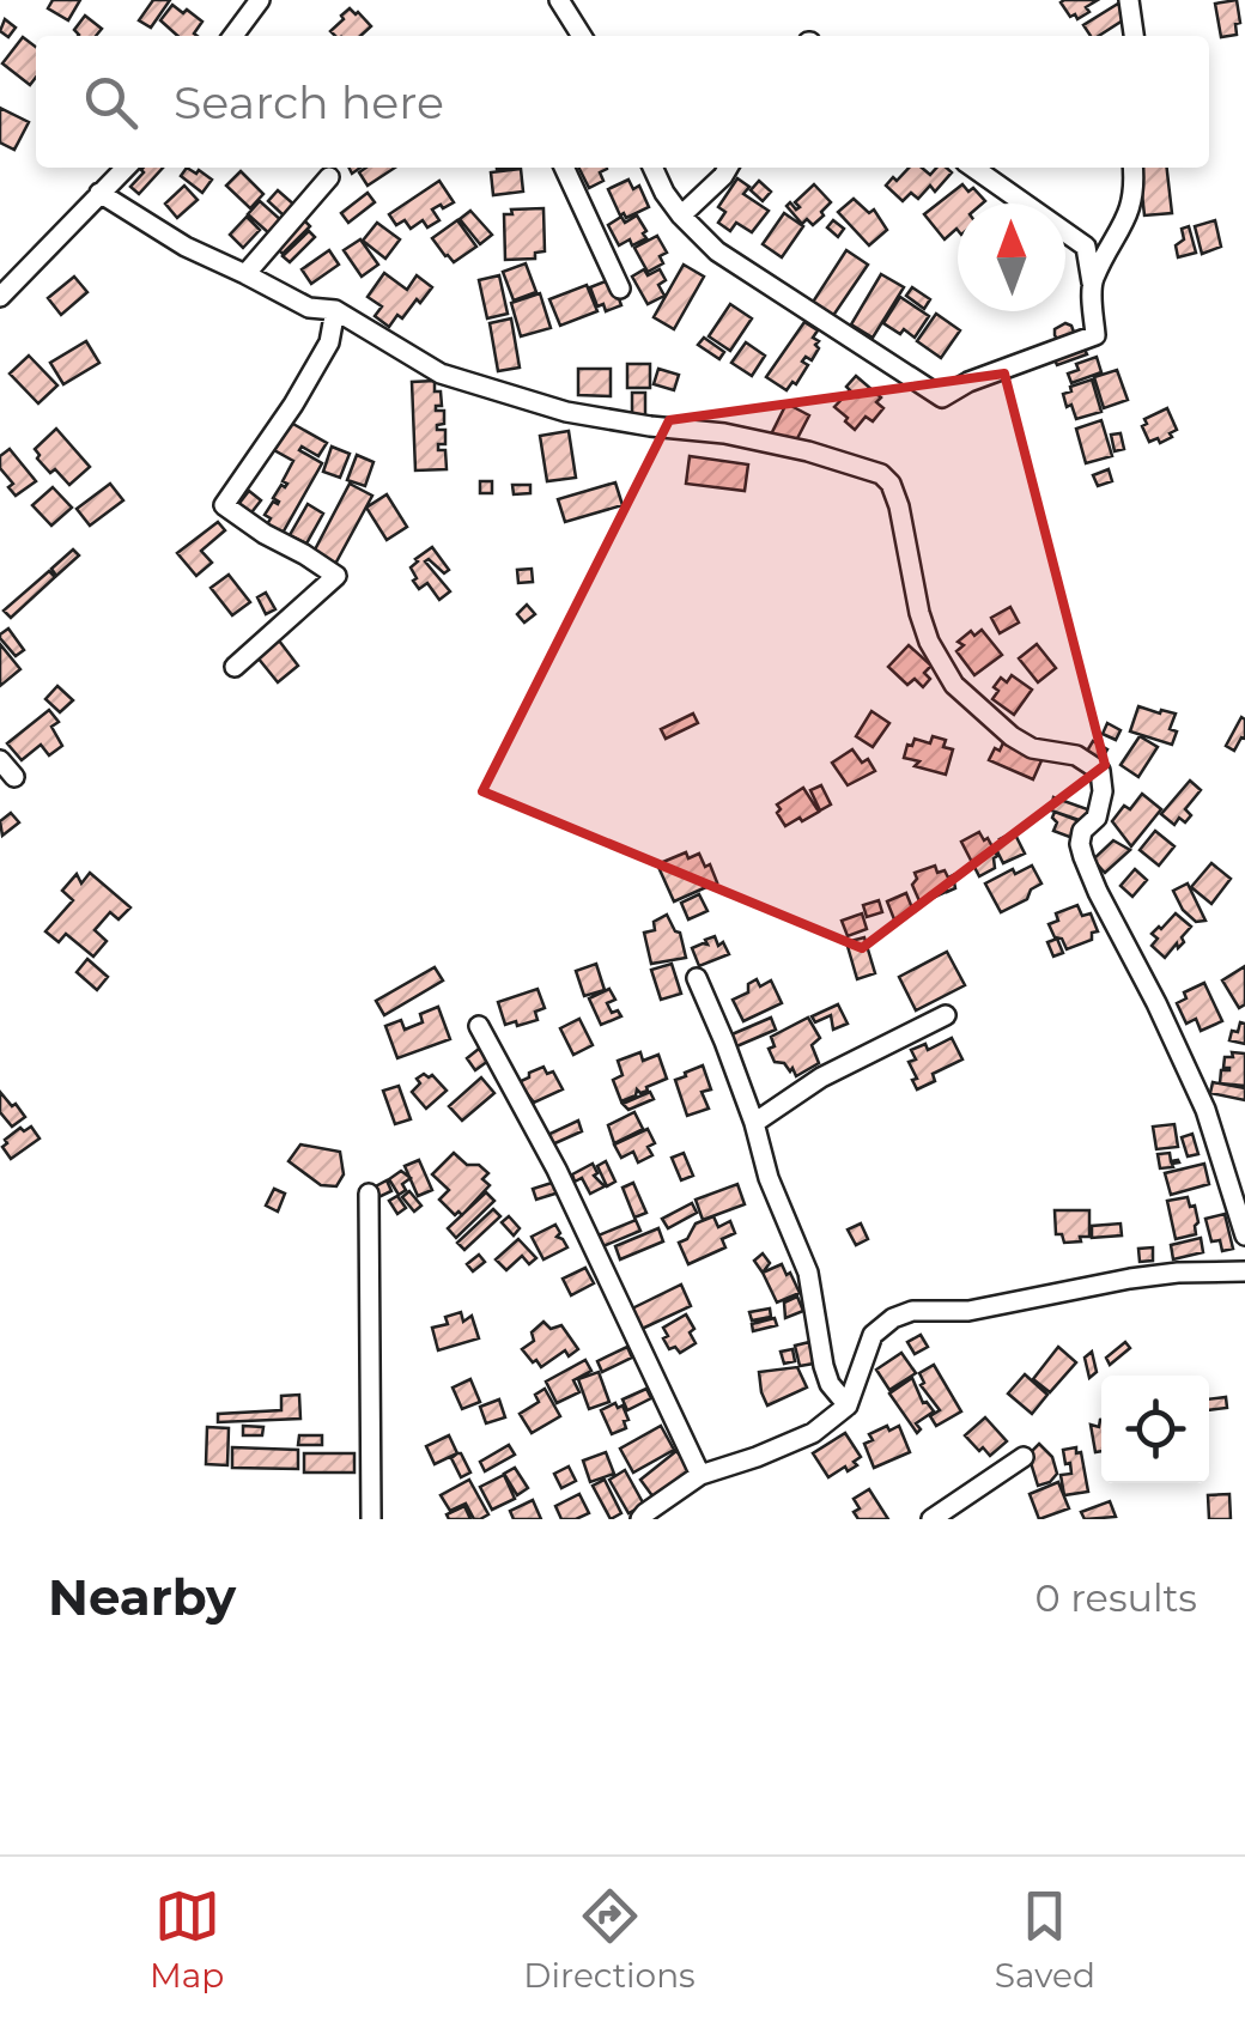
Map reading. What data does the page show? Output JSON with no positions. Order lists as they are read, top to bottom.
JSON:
{
  "north": "top",
  "page": {
    "search": "Search here",
    "heading": ["Nearby", "0 results"],
    "nav": ["Map", "Directions", "Saved"]
  }
}
